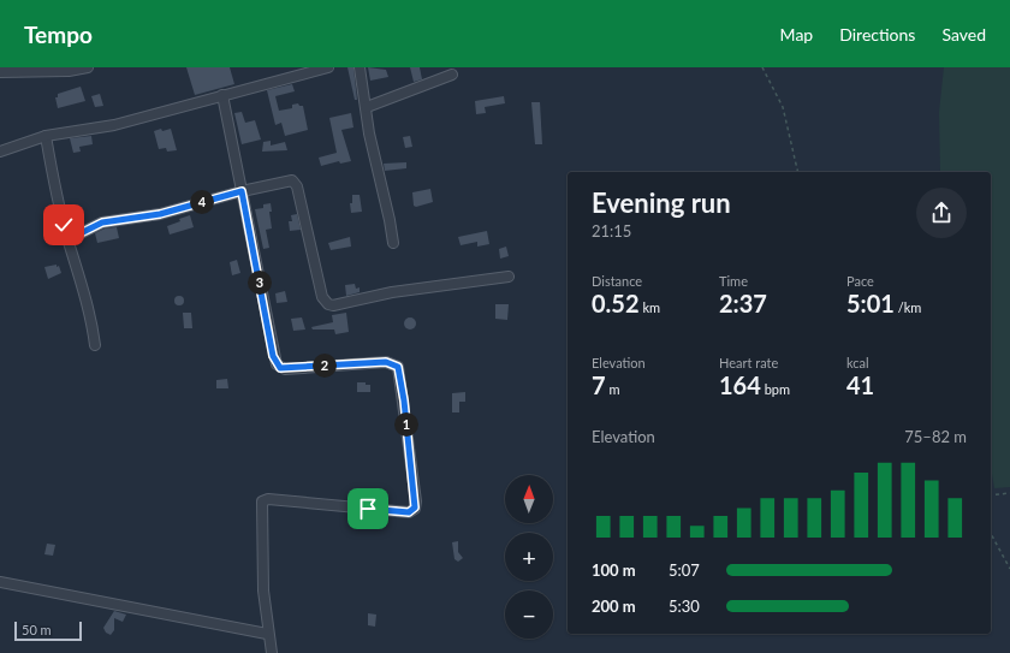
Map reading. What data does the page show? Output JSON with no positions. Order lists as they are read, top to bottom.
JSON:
{
  "scale_bar": "50 m",
  "north": "top",
  "page": {
    "header": "Tempo",
    "nav": ["Map", "Directions", "Saved"],
    "heading": ["Evening run", "21:15"],
    "pins": [
      "4",
      "3",
      "2",
      "1"
    ],
    "stats": [
      ["Distance", "0.52 km"],
      ["Time", "2:37"],
      ["Pace", "5:01 /km"],
      ["Elevation", "7 m"],
      ["Heart rate", "164 bpm"],
      ["kcal", "41"]
    ],
    "chart": ["Elevation", "75–82 m"],
    "map_buttons": ["+", "−"],
    "list": [
      {
        "name": "100 m",
        "note": "5:07"
      },
      {
        "name": "200 m",
        "note": "5:30"
      }
    ],
    "scale": "50 m"
  }
}
